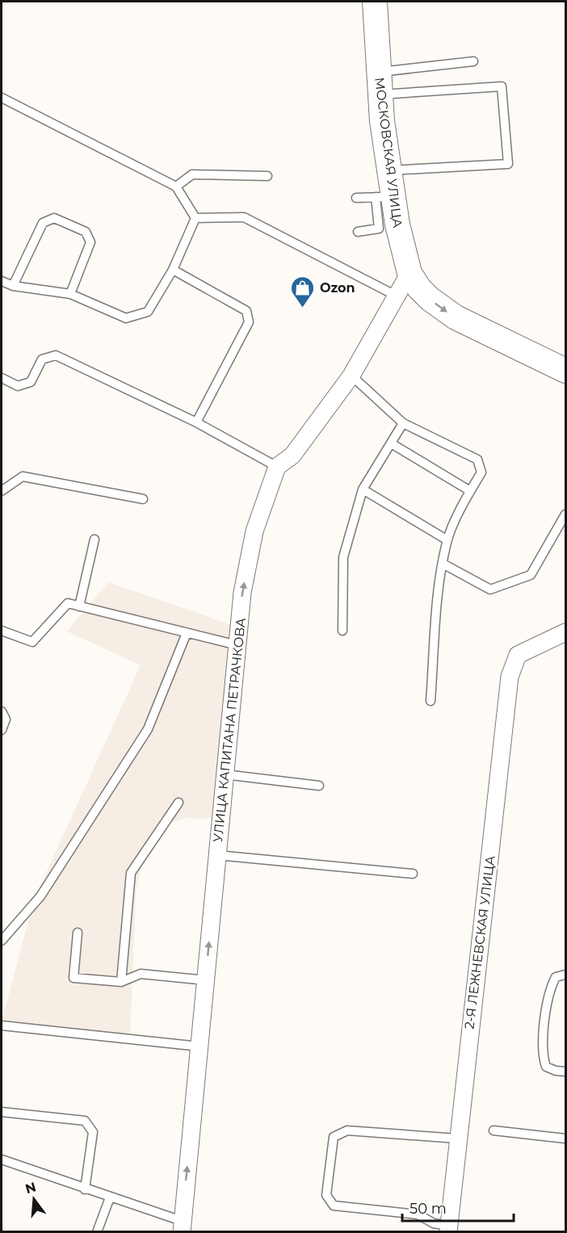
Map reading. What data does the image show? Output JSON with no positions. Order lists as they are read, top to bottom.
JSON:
{
  "streets": {
    "street": ["МОСКОВСКАЯ УЛИЦА", "УЛИЦА КАПИТАНА ПЕТРАЧКОВА", "2-Я ЛЕЖНЕВСКАЯ УЛИЦА"]
  },
  "one_way": ["МОСКОВСКАЯ УЛИЦА", "УЛИЦА КАПИТАНА ПЕТРАЧКОВА"],
  "places": {
    "shop": ["Ozon"]
  },
  "scale_bar": "50 m",
  "north": "top"
}
